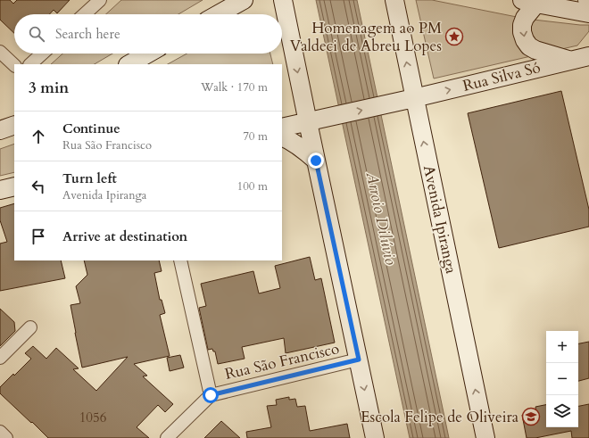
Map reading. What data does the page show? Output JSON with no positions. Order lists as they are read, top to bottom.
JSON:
{
  "streets": {
    "main road": ["Rua Silva Só", "Avenida Ipiranga"],
    "street": ["Rua São Francisco"]
  },
  "crossings": [
    ["Rua Silva Só", "Avenida Ipiranga"]
  ],
  "one_way": ["Rua Silva Só"],
  "water": ["Arroio Dilúvio"],
  "places": {
    "place": ["Homenagem ao PM Valdeci de Abreu Lopes"],
    "school or university": ["Escola Felipe de Oliveira"]
  },
  "house_numbers": ["1056"],
  "page": {
    "search": "Search here",
    "heading": ["3 min", "Walk · 170 m"],
    "list": [
      ["Continue", "Rua São Francisco", "70 m"],
      ["Turn left", "Avenida Ipiranga", "100 m"],
      "Arrive at destination"
    ],
    "map_buttons": ["+", "−"]
  }
}
